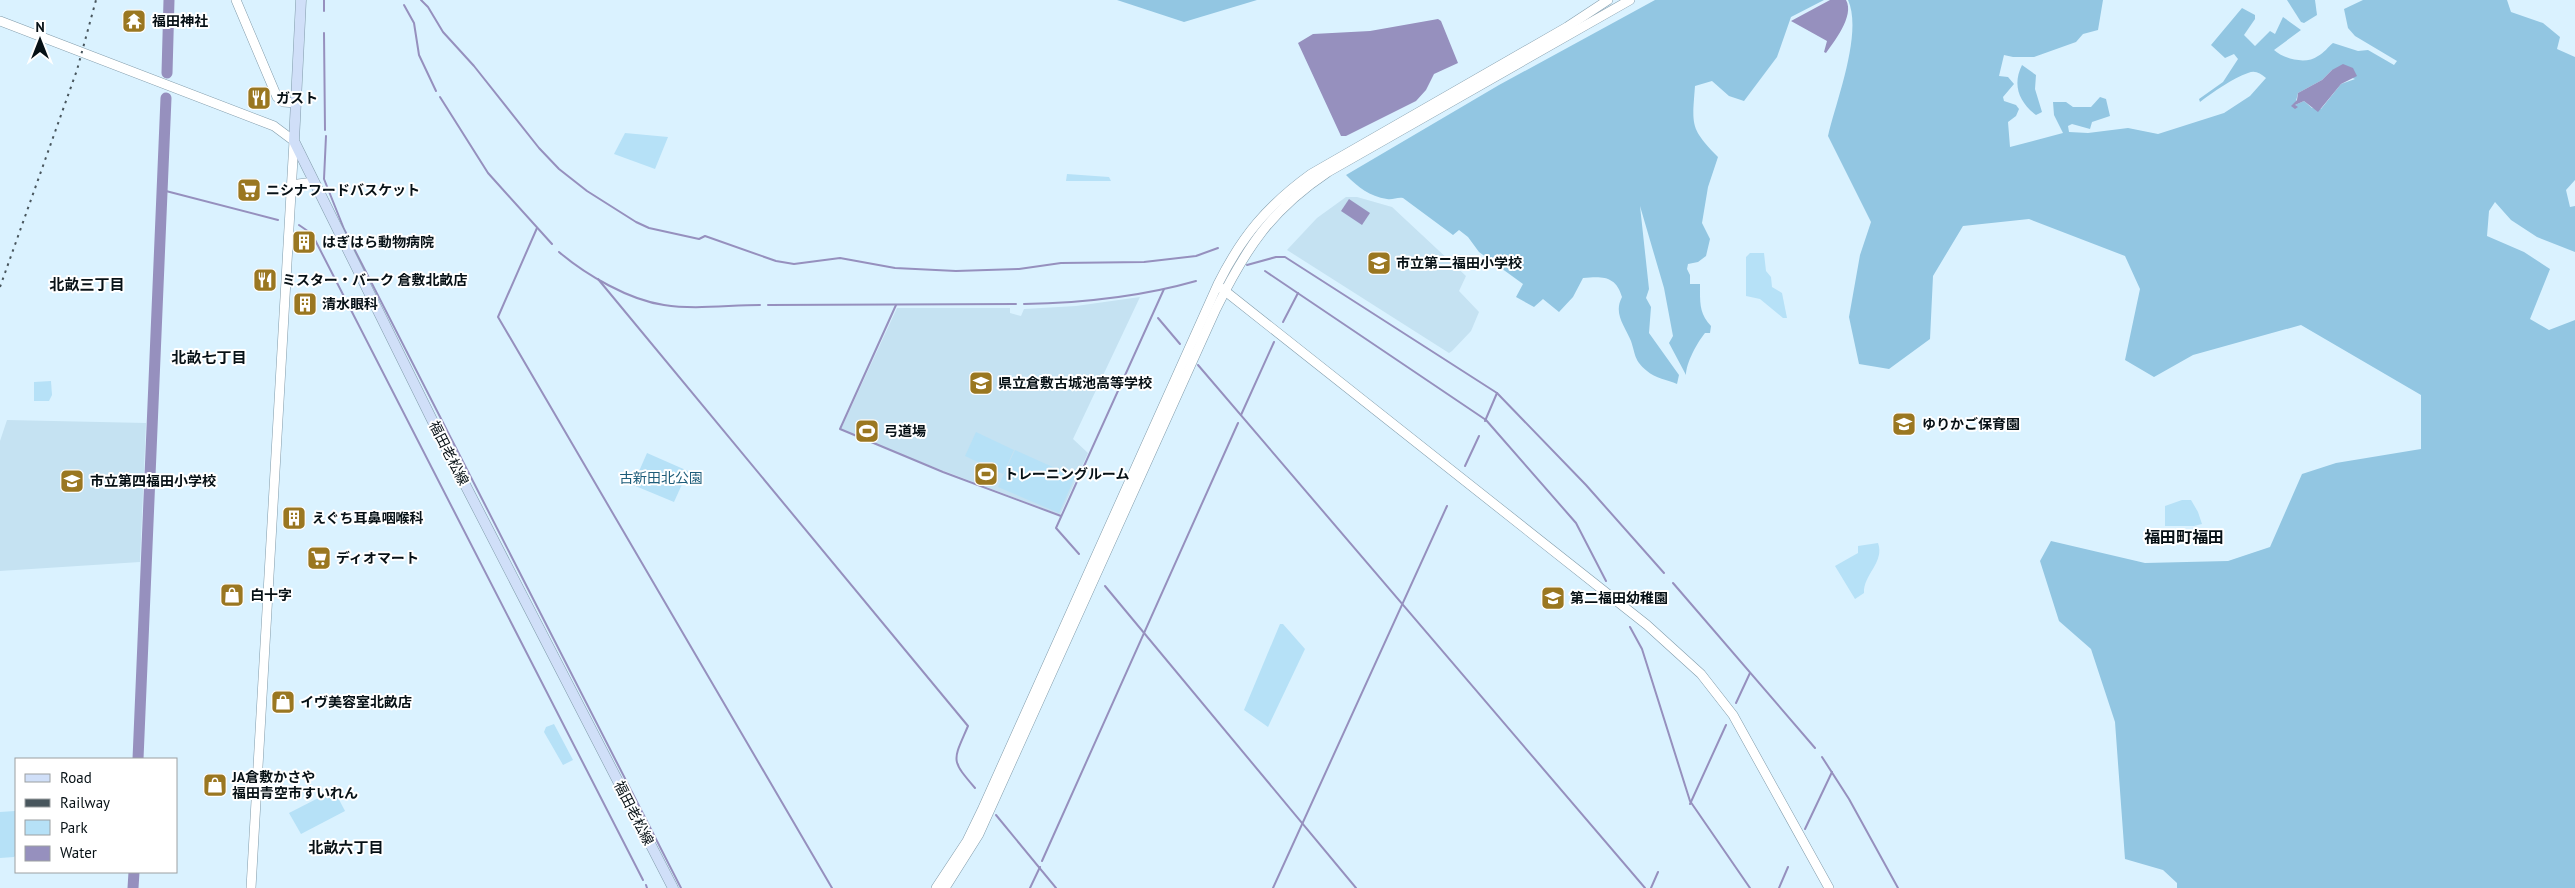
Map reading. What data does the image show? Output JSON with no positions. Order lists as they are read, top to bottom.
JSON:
{
  "streets": {
    "main road": ["福田老松線"]
  },
  "districts": [
    "北畝三丁目",
    "北畝七丁目",
    "福田町福田",
    "北畝六丁目"
  ],
  "parks": ["古新田北公園"],
  "places": {
    "temple": ["福田神社"],
    "restaurant": ["ガスト", "ミスター・バーク 倉敷北畝店"],
    "supermarket": ["ニシナフードバスケット", "ディオマート"],
    "building": ["はぎはら動物病院", "清水眼科", "えぐち耳鼻咽喉科"],
    "school or university": [
      "市立第二福田小学校",
      "県立倉敷古城池高等学校",
      "ゆりかご保育園",
      "市立第四福田小学校",
      "第二福田幼稚園"
    ],
    "sports": ["弓道場", "トレーニングルーム"],
    "shop": ["白十字", "イヴ美容室北畝店", "JA倉敷かさや 福田青空市すいれん"]
  },
  "legend": [
    "Road",
    "Railway",
    "Park",
    "Water"
  ],
  "north": "top"
}
